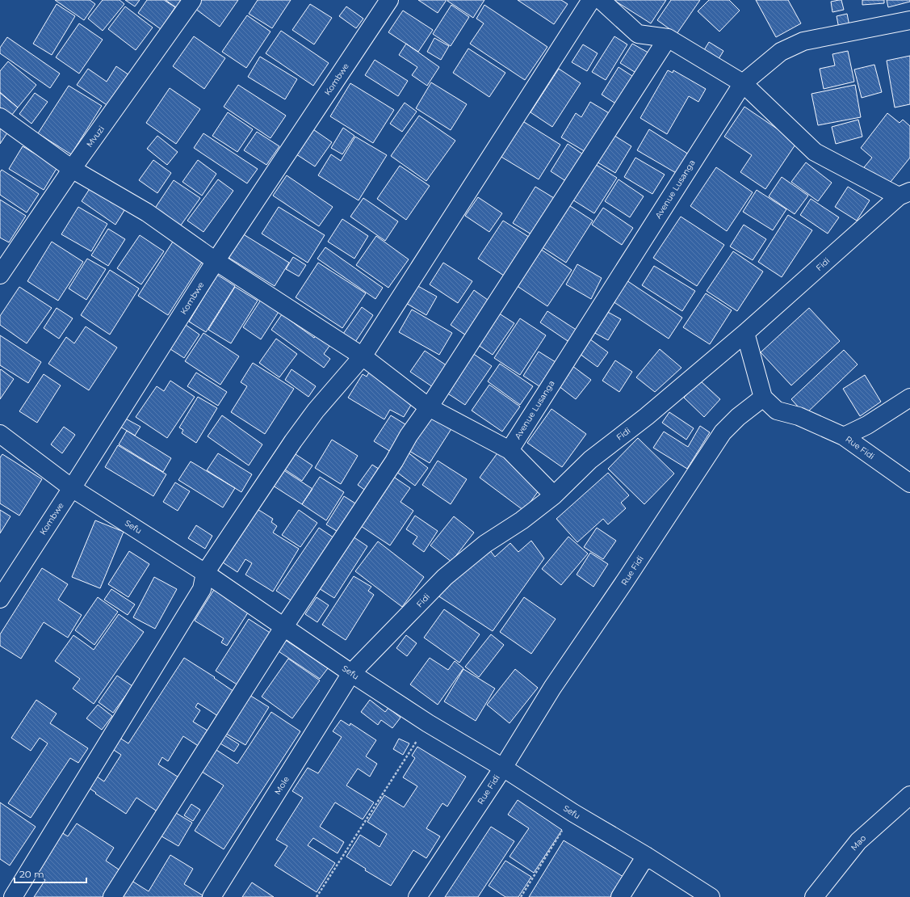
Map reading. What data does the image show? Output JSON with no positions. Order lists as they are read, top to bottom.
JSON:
{
  "streets": {
    "street": [
      "Kombwe",
      "Mvuzi",
      "Avenue Lusanga",
      "Fidi",
      "Rue Fidi",
      "Sefu",
      "Mole",
      "Mao"
    ]
  },
  "crossings": [
    ["Kombwe", "Sefu"],
    ["Fidi", "Sefu"],
    ["Fidi", "Mole"],
    ["Rue Fidi", "Sefu"],
    ["Sefu", "Mole"]
  ],
  "scale_bar": "20 m"
}
